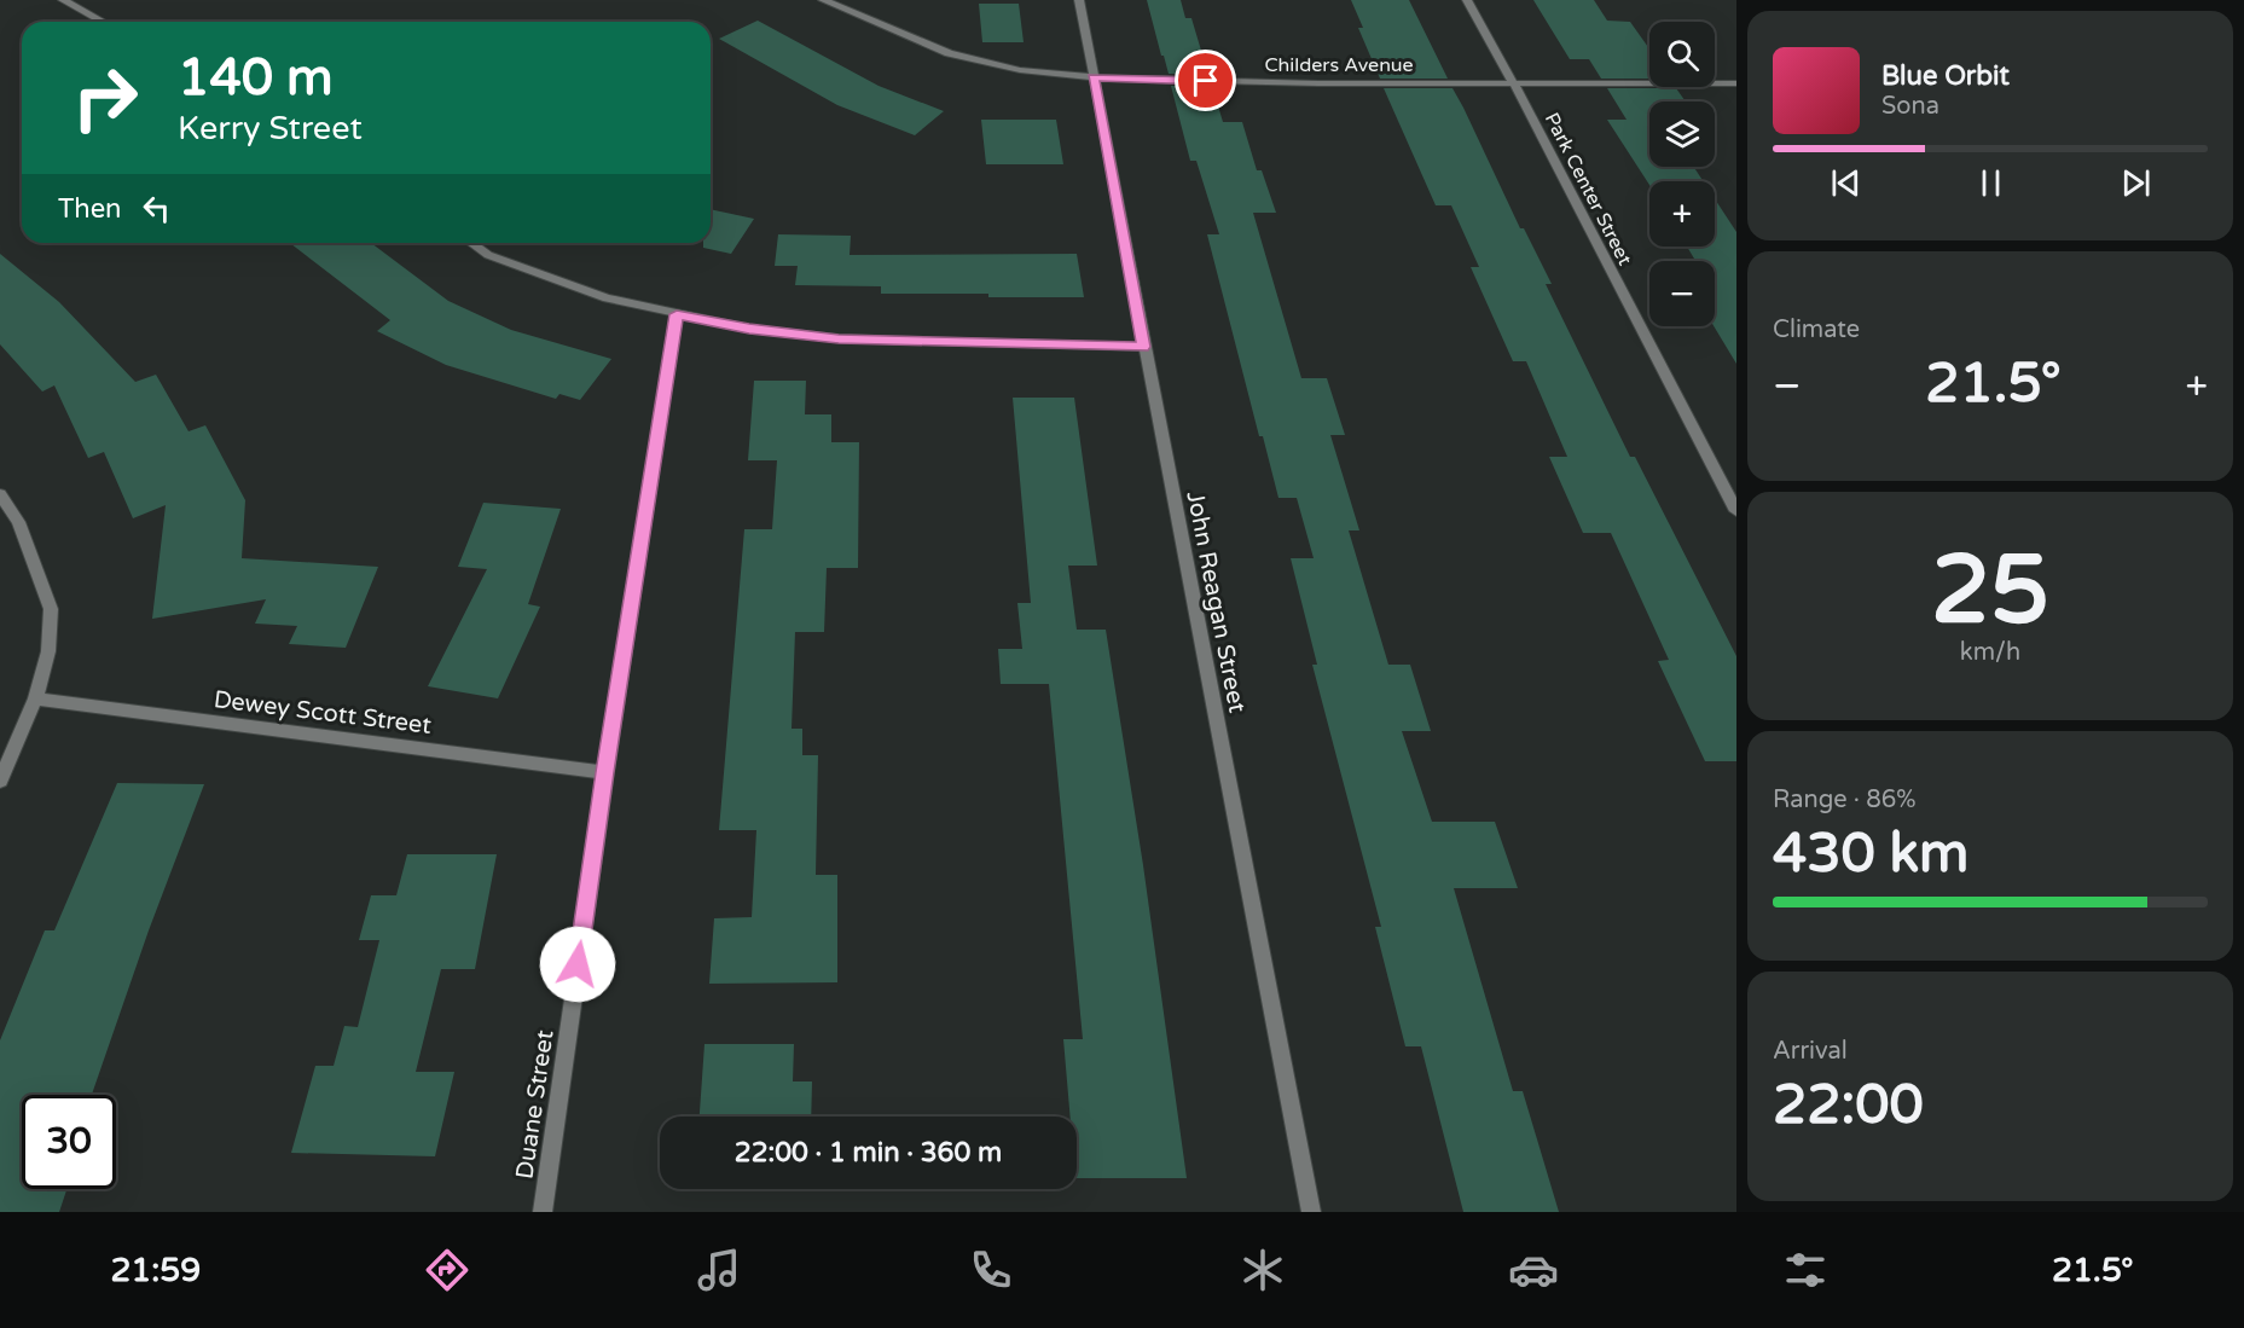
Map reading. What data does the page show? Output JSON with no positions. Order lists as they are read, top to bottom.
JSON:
{
  "streets": {
    "street": [
      "Childers Avenue",
      "Park Center Street",
      "John Reagan Street",
      "Dewey Scott Street",
      "Duane Street"
    ]
  },
  "crossings": [
    ["Childers Avenue", "Park Center Street"],
    ["Childers Avenue", "John Reagan Street"],
    ["Dewey Scott Street", "Duane Street"]
  ],
  "page": {
    "map_buttons": ["+", "−"],
    "turn": ["140 m", "Kerry Street"],
    "song": ["Blue Orbit", "Sona"],
    "then": "Then",
    "tile": [
      "Climate",
      ["25", "km/h"],
      ["Range · 86%", "430 km"],
      ["Arrival", "22:00"]
    ],
    "heat": ["−", "21.5°", "+"],
    "limit": "30",
    "trip": "22:00 · 1 min · 360 m",
    "tabs": ["21:59", "21.5°"]
  }
}
